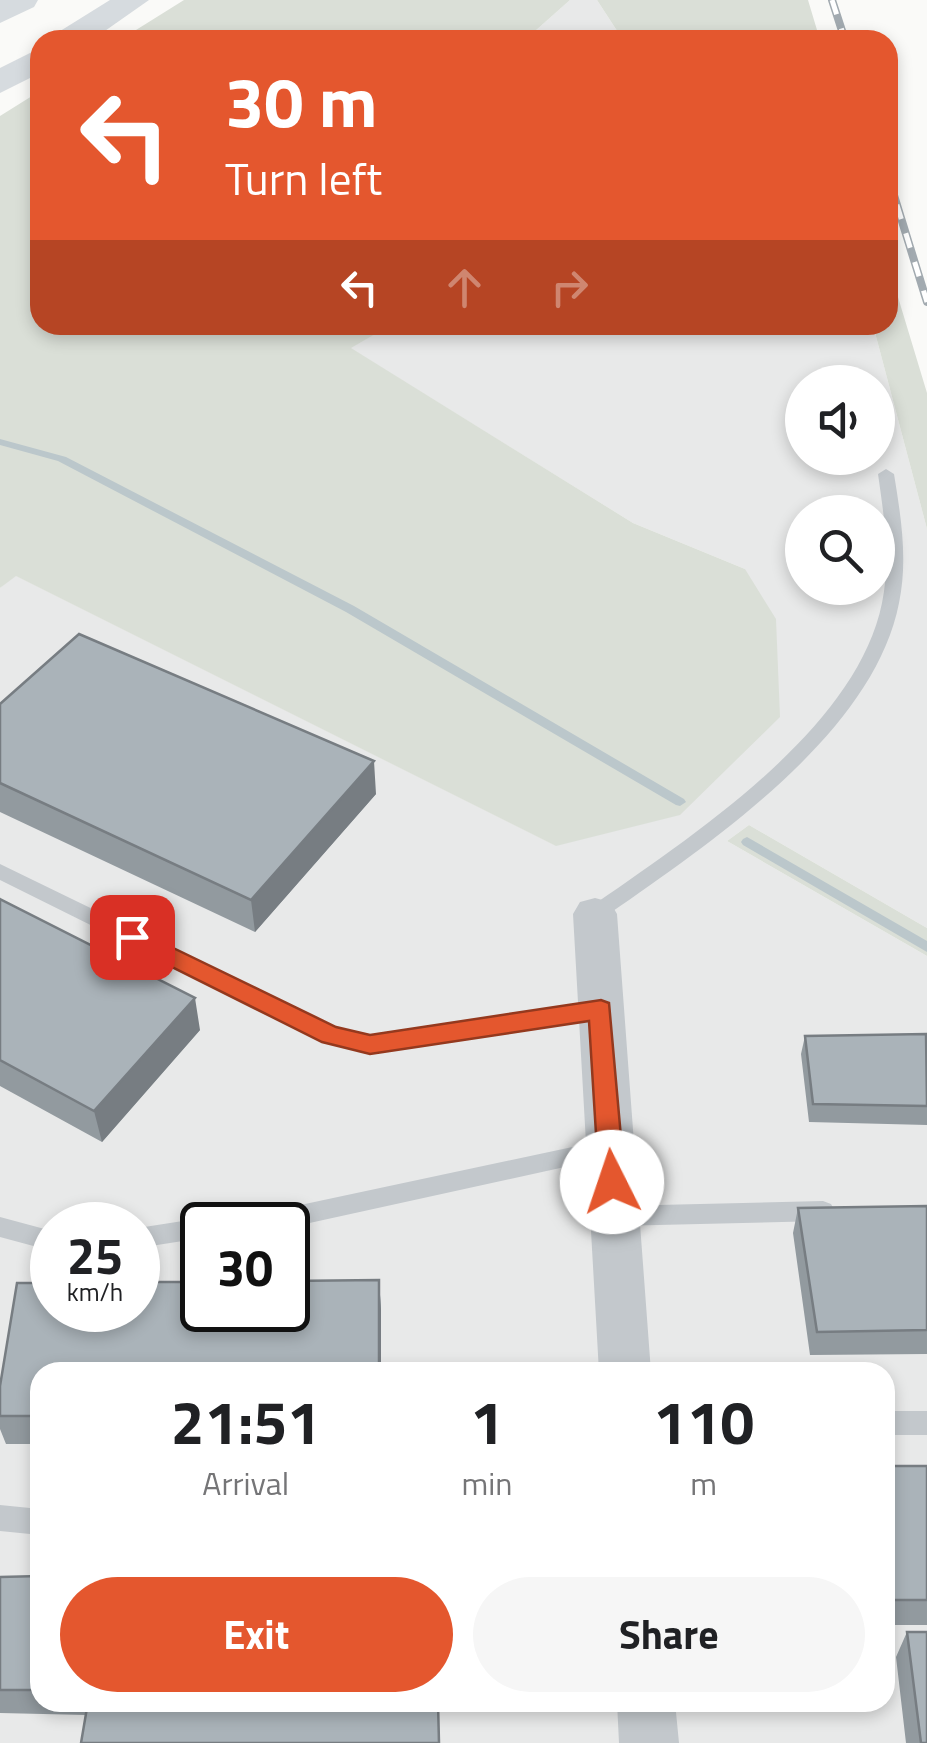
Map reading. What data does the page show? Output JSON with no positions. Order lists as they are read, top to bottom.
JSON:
{
  "page": {
    "turn": ["30 m", "Turn left"],
    "speed": "25 km/h",
    "limit": "30",
    "eta": [
      "21:51",
      "Arrival",
      "1",
      "min",
      "110",
      "m"
    ],
    "buttons": ["Exit", "Share"]
  }
}
